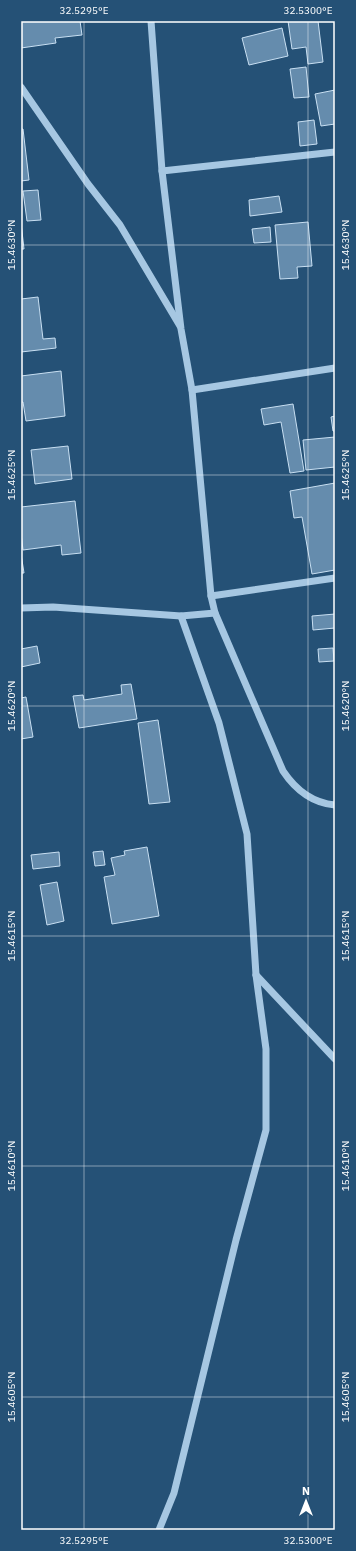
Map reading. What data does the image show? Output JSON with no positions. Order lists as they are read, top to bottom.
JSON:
{
  "north": "top",
  "coordinates": [
    "32.5295°E",
    "32.5300°E",
    "15.4630°N",
    "15.4625°N",
    "15.4620°N",
    "15.4615°N",
    "15.4610°N",
    "15.4605°N"
  ]
}
